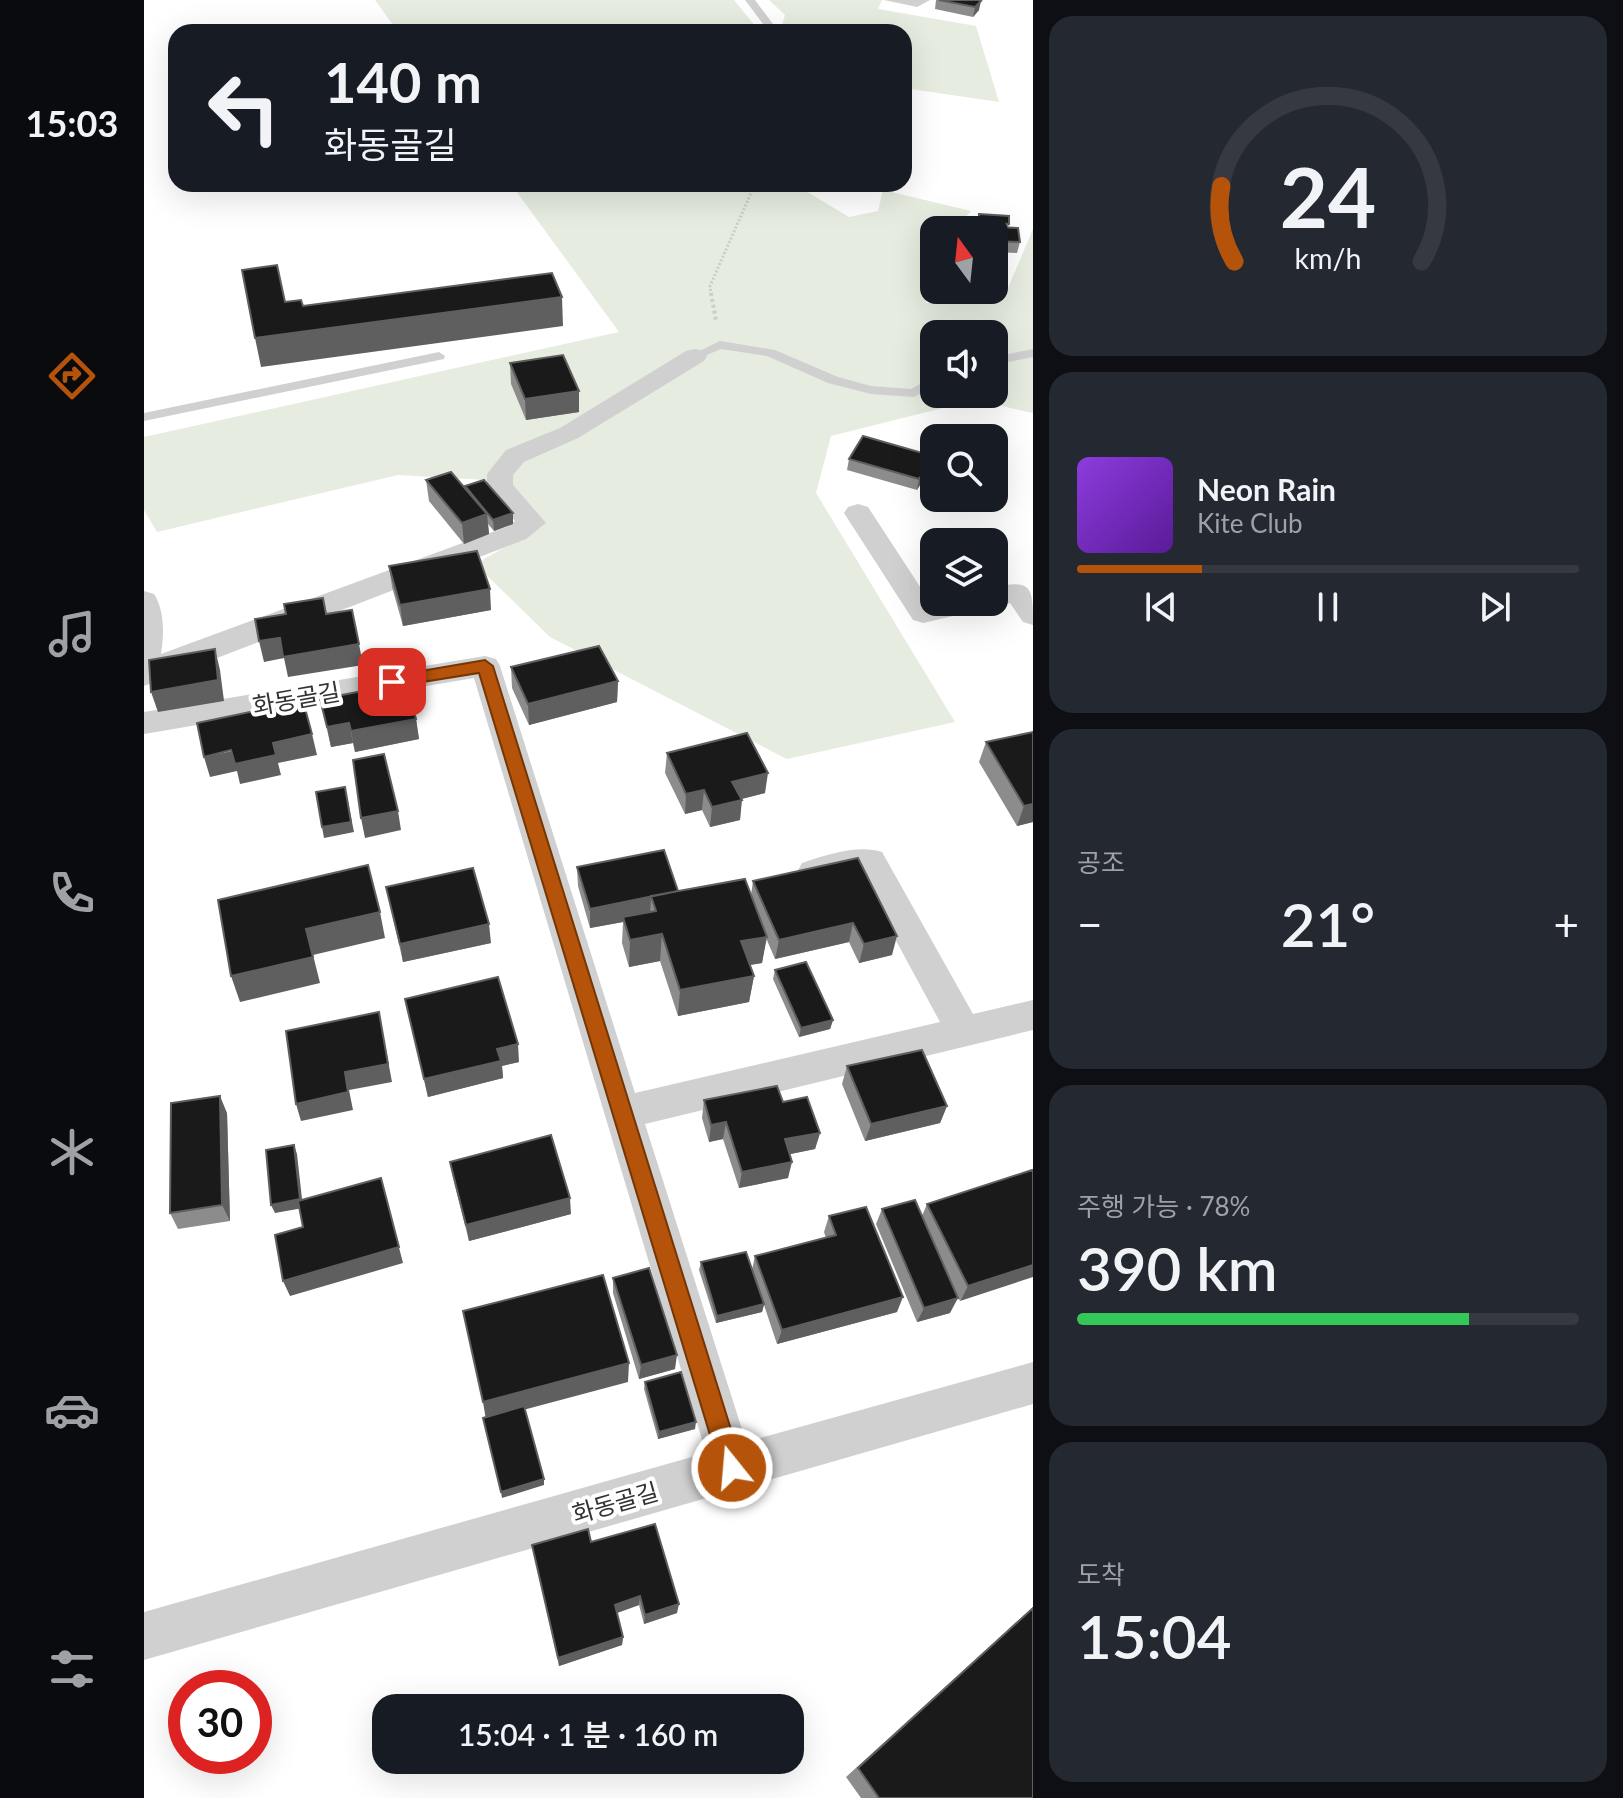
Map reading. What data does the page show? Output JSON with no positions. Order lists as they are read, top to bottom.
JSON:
{
  "streets": {
    "street": ["화동골길"]
  },
  "north": "top",
  "page": {
    "tabs": "15:03",
    "turn": ["140 m", "화동골길"],
    "song": ["Neon Rain", "Kite Club"],
    "tile": [
      "공조",
      ["주행 가능 · 78%", "390 km"],
      ["도착", "15:04"]
    ],
    "heat": ["−", "21°", "+"],
    "limit": "30",
    "trip": "15:04 · 1 분 · 160 m",
    "gauge": ["24", "km/h"]
  }
}
